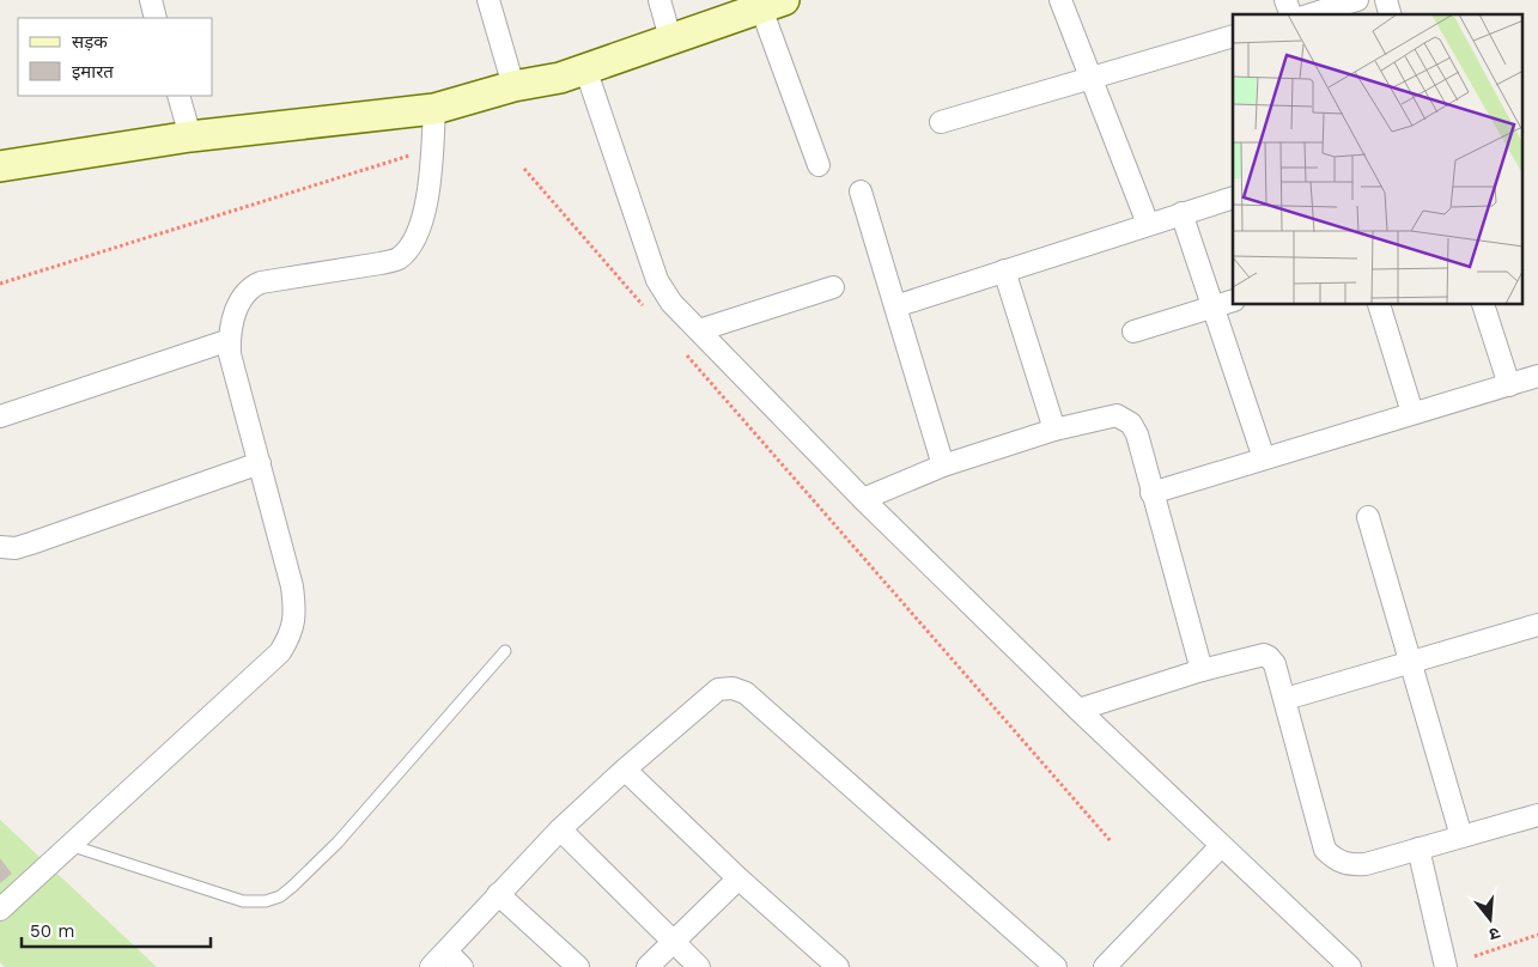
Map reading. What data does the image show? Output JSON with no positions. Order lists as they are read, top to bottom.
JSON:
{
  "legend": ["सड़क", "इमारत"],
  "scale_bar": "50 m",
  "north": "bottom"
}
